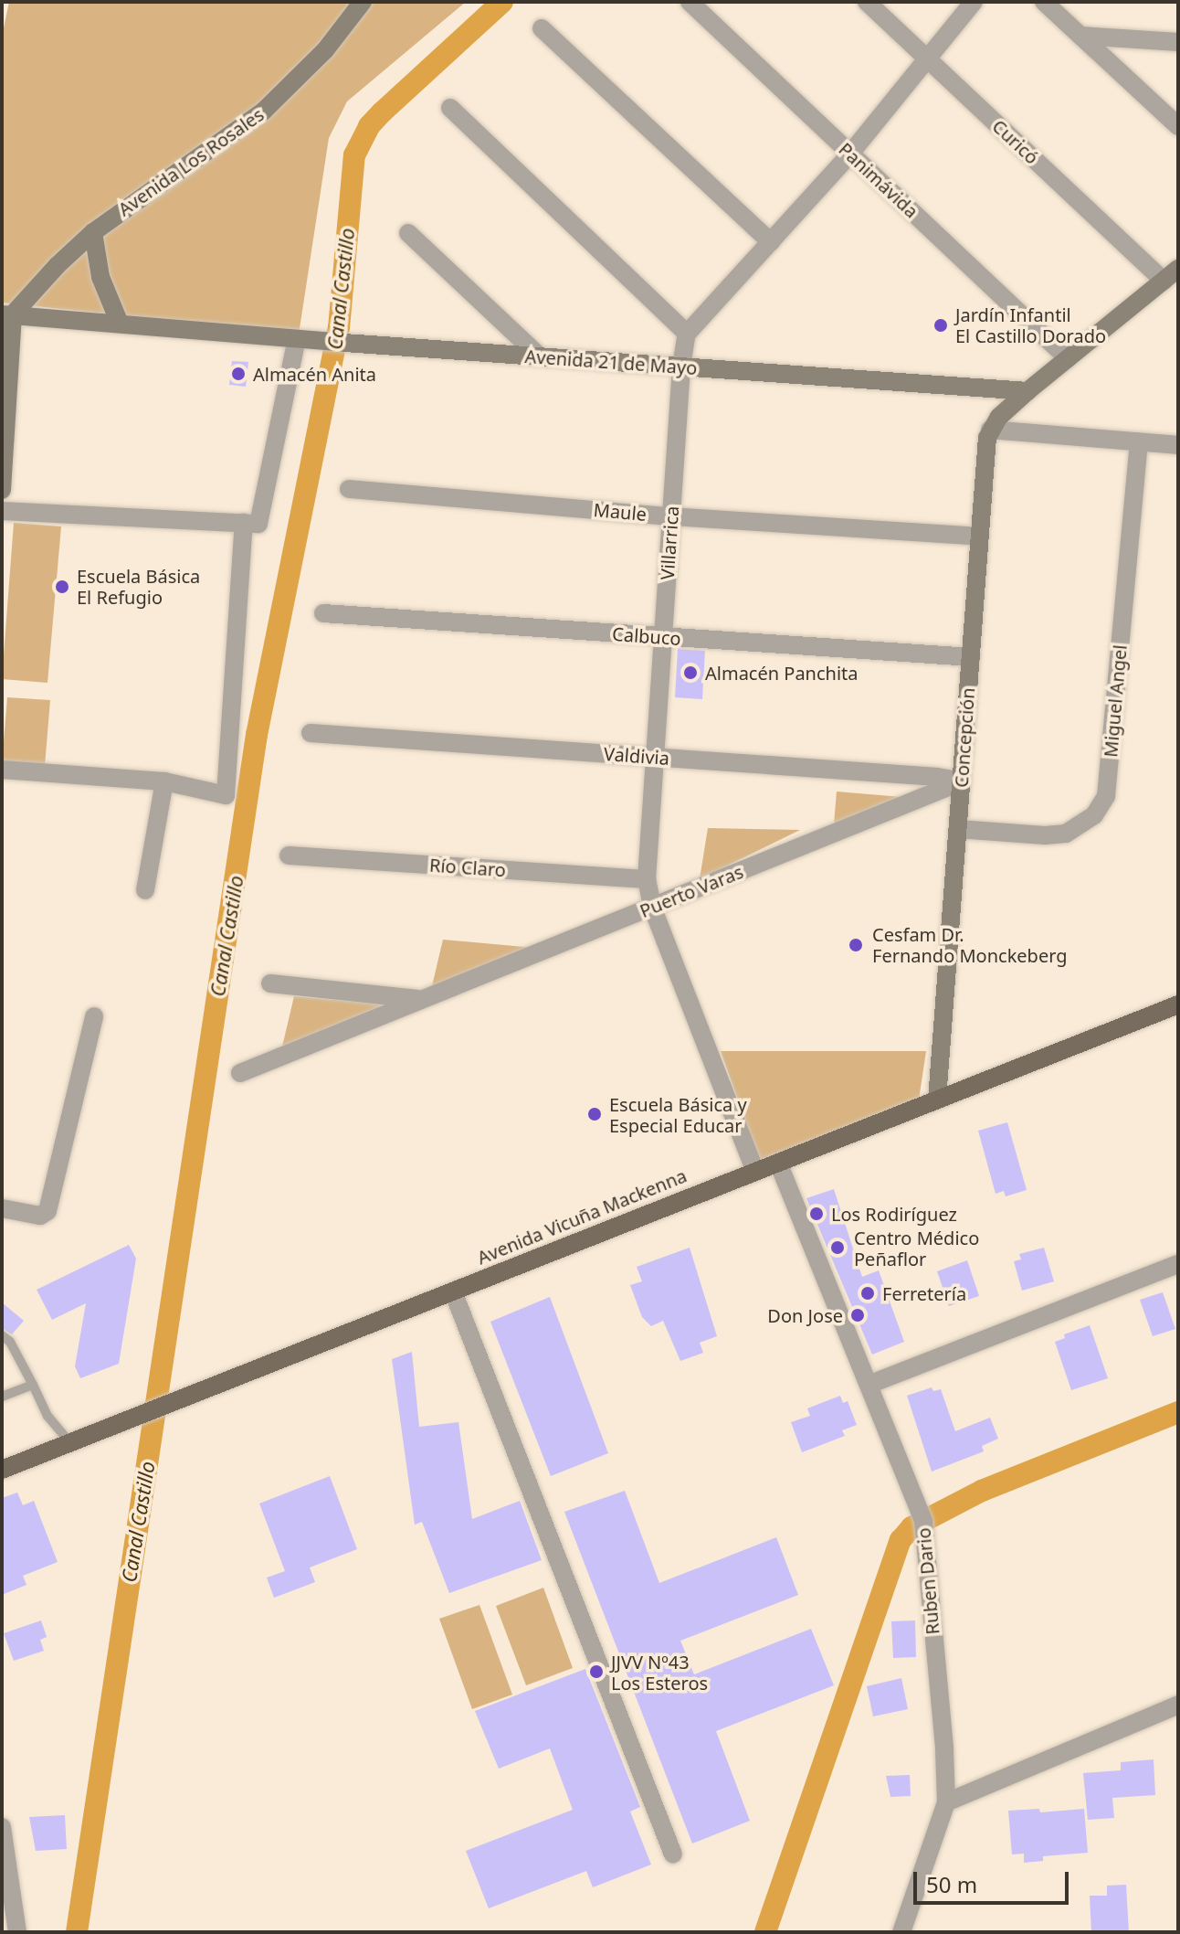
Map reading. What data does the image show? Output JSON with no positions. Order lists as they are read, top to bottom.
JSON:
{
  "streets": {
    "main road": ["Avenida Vicuña Mackenna"],
    "street": [
      "Curicó",
      "Avenida Los Rosales",
      "Panimávida",
      "Avenida 21 de Mayo",
      "Maule",
      "Villarrica",
      "Calbuco",
      "Miguel Angel",
      "Concepción",
      "Valdivia",
      "Río Claro",
      "Puerto Varas",
      "Ruben Dario"
    ]
  },
  "crossings": [
    ["Avenida Los Rosales", "Avenida 21 de Mayo"],
    ["Avenida 21 de Mayo", "Villarrica"],
    ["Maule", "Villarrica"],
    ["Maule", "Concepción"],
    ["Villarrica", "Calbuco"],
    ["Villarrica", "Valdivia"],
    ["Villarrica", "Río Claro"],
    ["Villarrica", "Puerto Varas"],
    ["Villarrica", "Avenida Vicuña Mackenna"],
    ["Calbuco", "Concepción"],
    ["Miguel Angel", "Concepción"],
    ["Concepción", "Valdivia"],
    ["Concepción", "Puerto Varas"],
    ["Concepción", "Avenida Vicuña Mackenna"],
    ["Valdivia", "Puerto Varas"],
    ["Avenida Vicuña Mackenna", "Ruben Dario"]
  ],
  "water": ["Canal Castillo"],
  "places": [
    "Jardín Infantil El Castillo Dorado",
    "Almacén Anita",
    "Escuela Básica El Refugio",
    "Almacén Panchita",
    "Cesfam Dr. Fernando Monckeberg",
    "Escuela Básica y Especial Educar",
    "Los Rodiríguez",
    "Centro Médico Peñaflor",
    "Ferretería",
    "Don Jose",
    "JJVV Nº43 Los Esteros"
  ],
  "scale_bar": "50 m"
}
